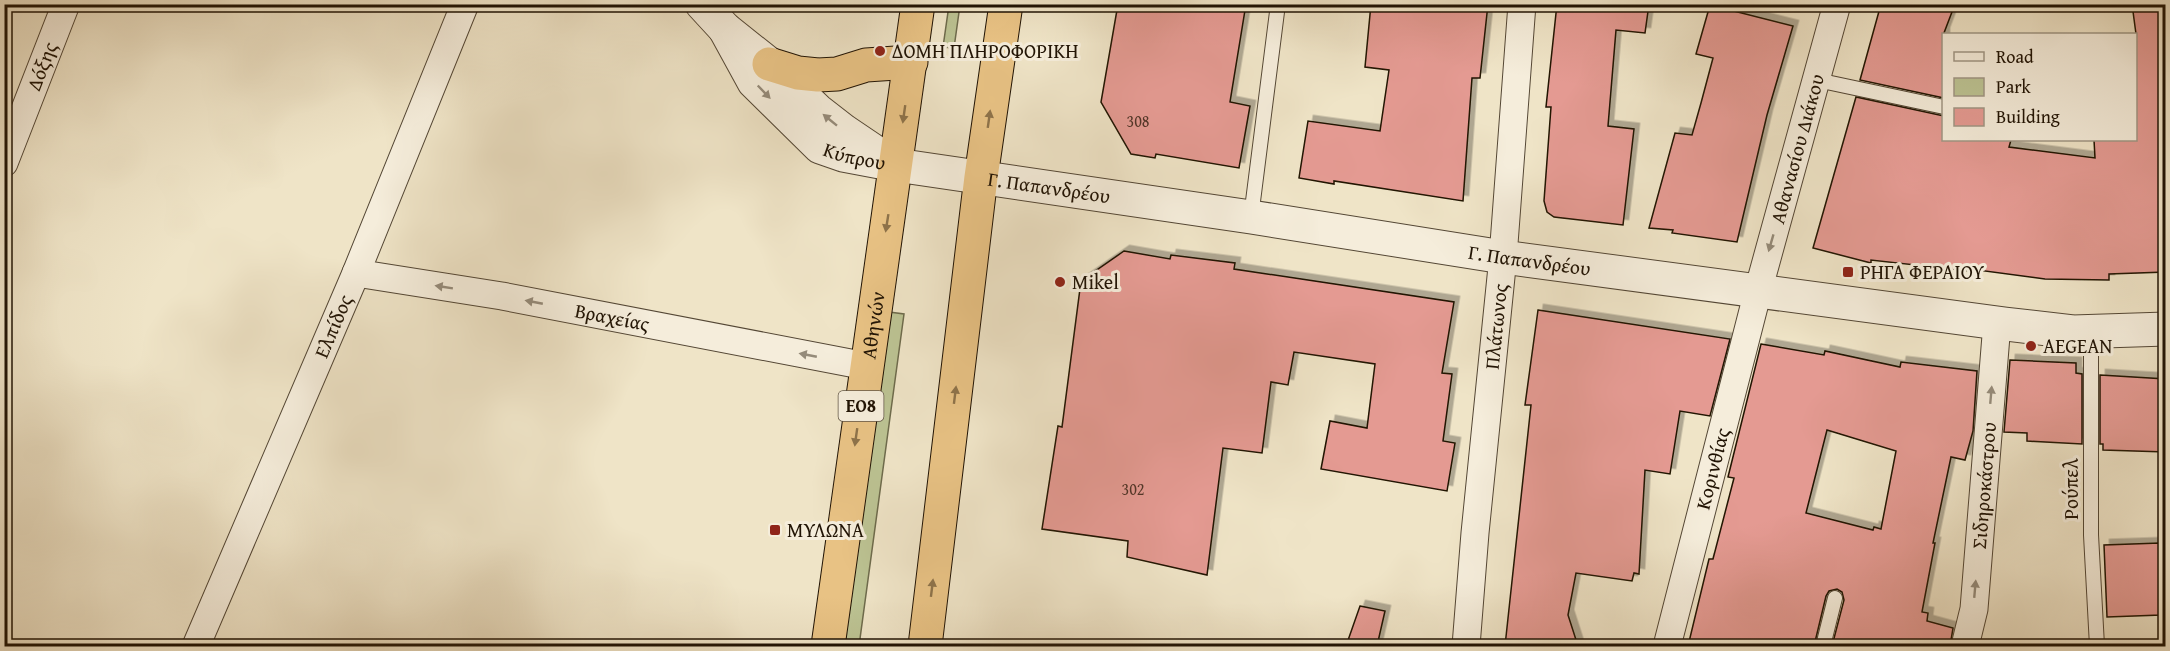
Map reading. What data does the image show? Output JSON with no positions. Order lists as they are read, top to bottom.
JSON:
{
  "streets": {
    "highway": ["Αθηνών", "ΕΟ8"],
    "street": [
      "Δόξης",
      "Αθανασίου Διάκου",
      "Κύπρου",
      "Γ. Παπανδρέου",
      "Βραχείας",
      "Ελπίδος",
      "Πλάτωνος",
      "Κορινθίας",
      "Σιδηροκάστρου"
    ],
    "lane": ["Ρούπελ"]
  },
  "crossings": [
    ["Αθανασίου Διάκου", "Γ. Παπανδρέου"],
    ["Αθανασίου Διάκου", "Κορινθίας"],
    ["Κύπρου", "Γ. Παπανδρέου"],
    ["Κύπρου", "Αθηνών"],
    ["Γ. Παπανδρέου", "Αθηνών"],
    ["Γ. Παπανδρέου", "Πλάτωνος"],
    ["Γ. Παπανδρέου", "Κορινθίας"],
    ["Γ. Παπανδρέου", "Σιδηροκάστρου"],
    ["Γ. Παπανδρέου", "Ρούπελ"],
    ["Βραχείας", "Αθηνών"],
    ["Βραχείας", "Ελπίδος"]
  ],
  "one_way": ["Αθανασίου Διάκου", "Βραχείας", "Σιδηροκάστρου"],
  "places": {
    "other": ["ΔΟΜΗ ΠΛΗΡΟΦΟΡΙΚΗ", "Mikel", "AEGEAN"],
    "transit": ["ΡΗΓΑ ΦΕΡΑΙΟΥ", "ΜΥΛΩΝΑ"]
  },
  "house_numbers": ["308", "302"],
  "legend": ["Road", "Park", "Building"]
}
